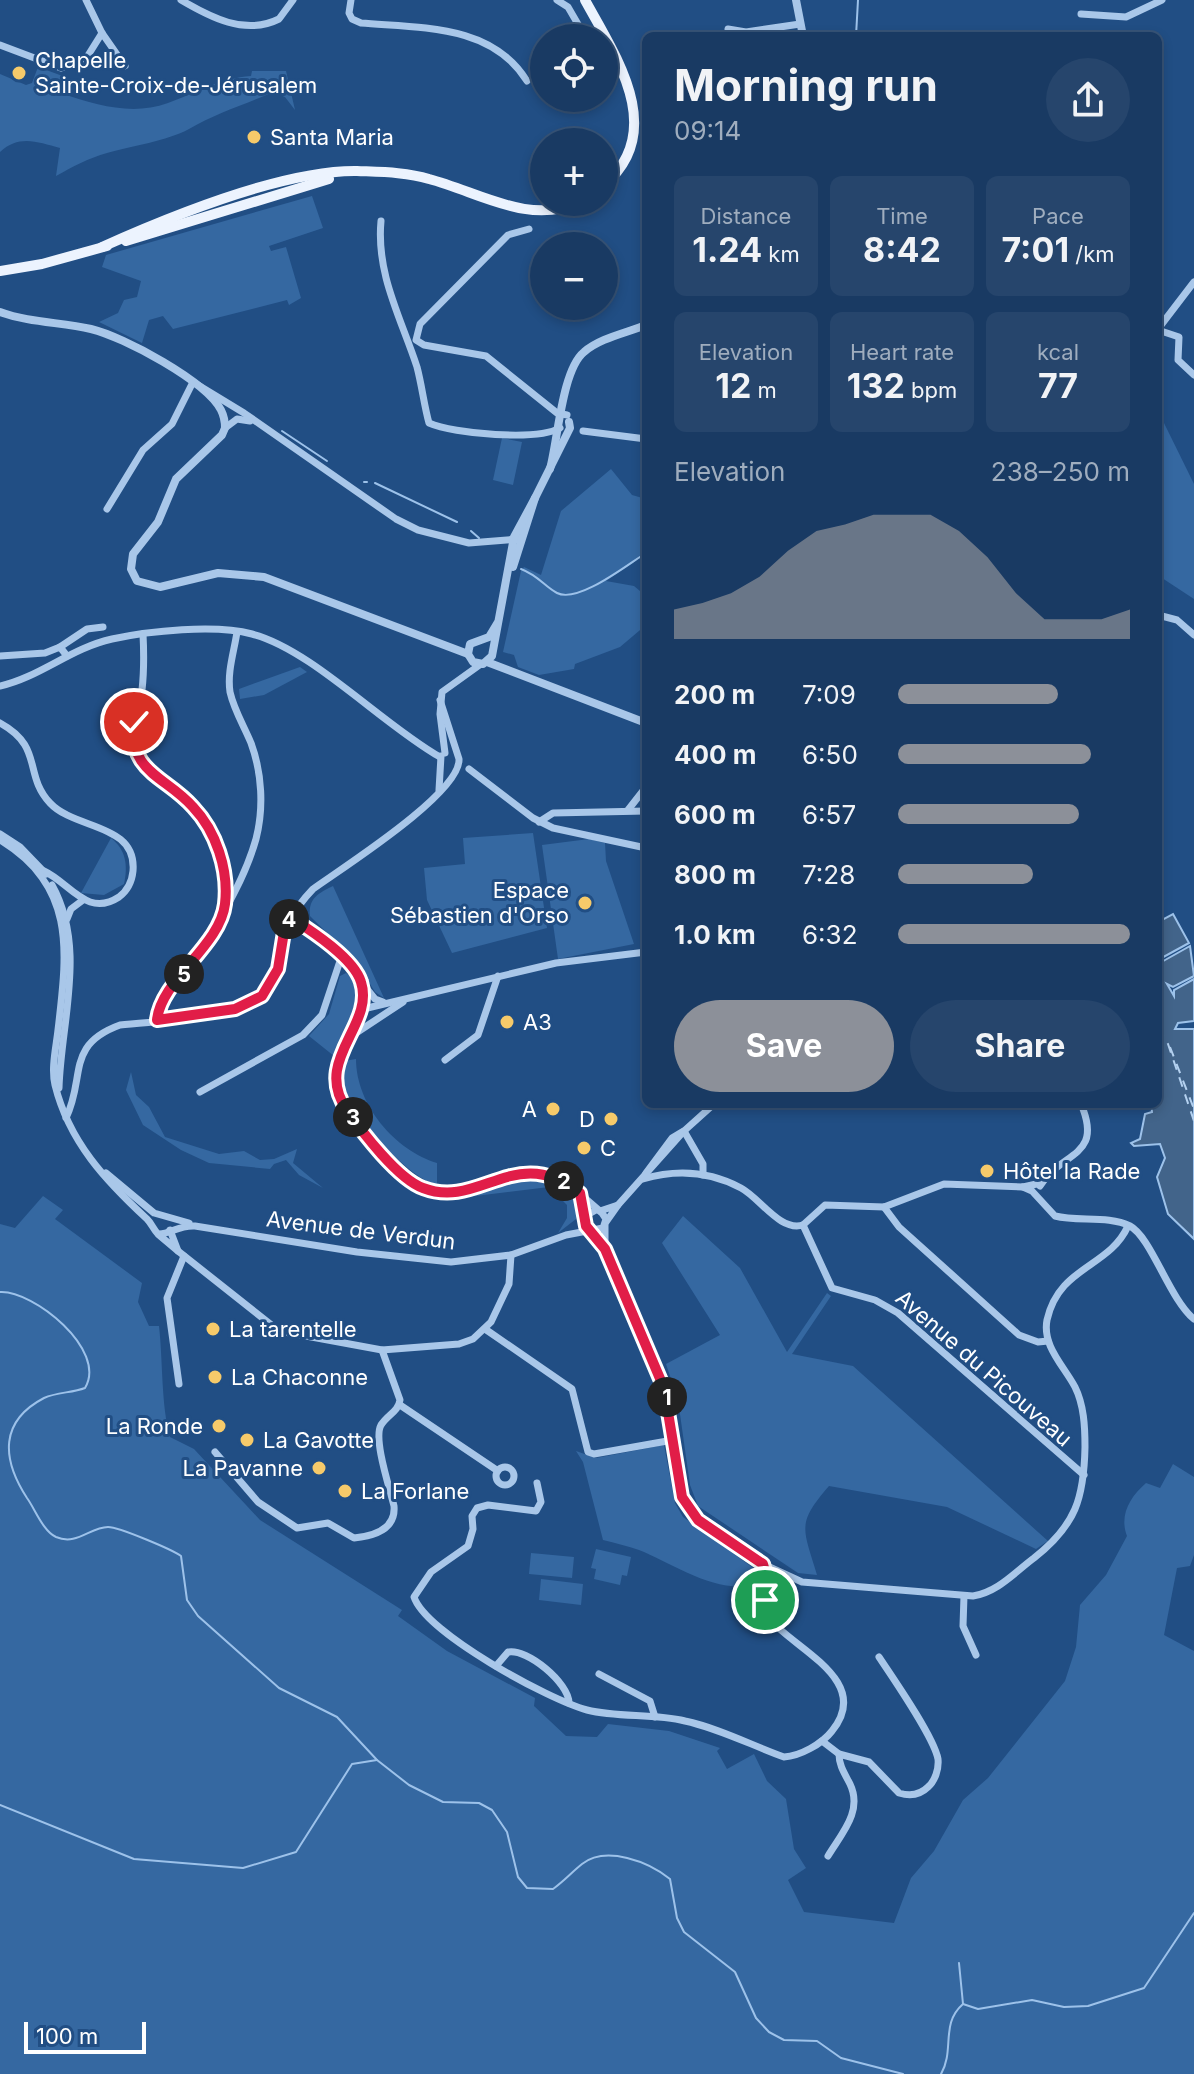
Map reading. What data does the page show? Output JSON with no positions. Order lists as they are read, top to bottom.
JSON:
{
  "streets": {
    "street": ["Avenue de Verdun", "Avenue du Picouveau"]
  },
  "places": [
    "Chapelle Sainte-Croix-de-Jérusalem",
    "Santa Maria",
    "Espace Sébastien d'Orso",
    "A3",
    "A",
    "D",
    "C",
    "Hôtel la Rade",
    "La tarentelle",
    "La Chaconne",
    "La Ronde",
    "La Gavotte",
    "La Pavanne",
    "La Forlane"
  ],
  "scale_bar": "100 m",
  "page": {
    "map_buttons": ["+", "−"],
    "heading": ["Morning run", "09:14"],
    "stats": [
      ["Distance", "1.24 km"],
      ["Time", "8:42"],
      ["Pace", "7:01 /km"],
      ["Elevation", "12 m"],
      ["Heart rate", "132 bpm"],
      ["kcal", "77"]
    ],
    "chart": ["Elevation", "238–250 m"],
    "list": [
      {
        "name": "200 m",
        "note": "7:09"
      },
      {
        "name": "400 m",
        "note": "6:50"
      },
      {
        "name": "600 m",
        "note": "6:57"
      },
      {
        "name": "800 m",
        "note": "7:28"
      },
      {
        "name": "1.0 km",
        "note": "6:32"
      }
    ],
    "pins": [
      "4",
      "5",
      "3",
      "2",
      "1"
    ],
    "buttons": ["Save", "Share"],
    "scale": "100 m"
  }
}
